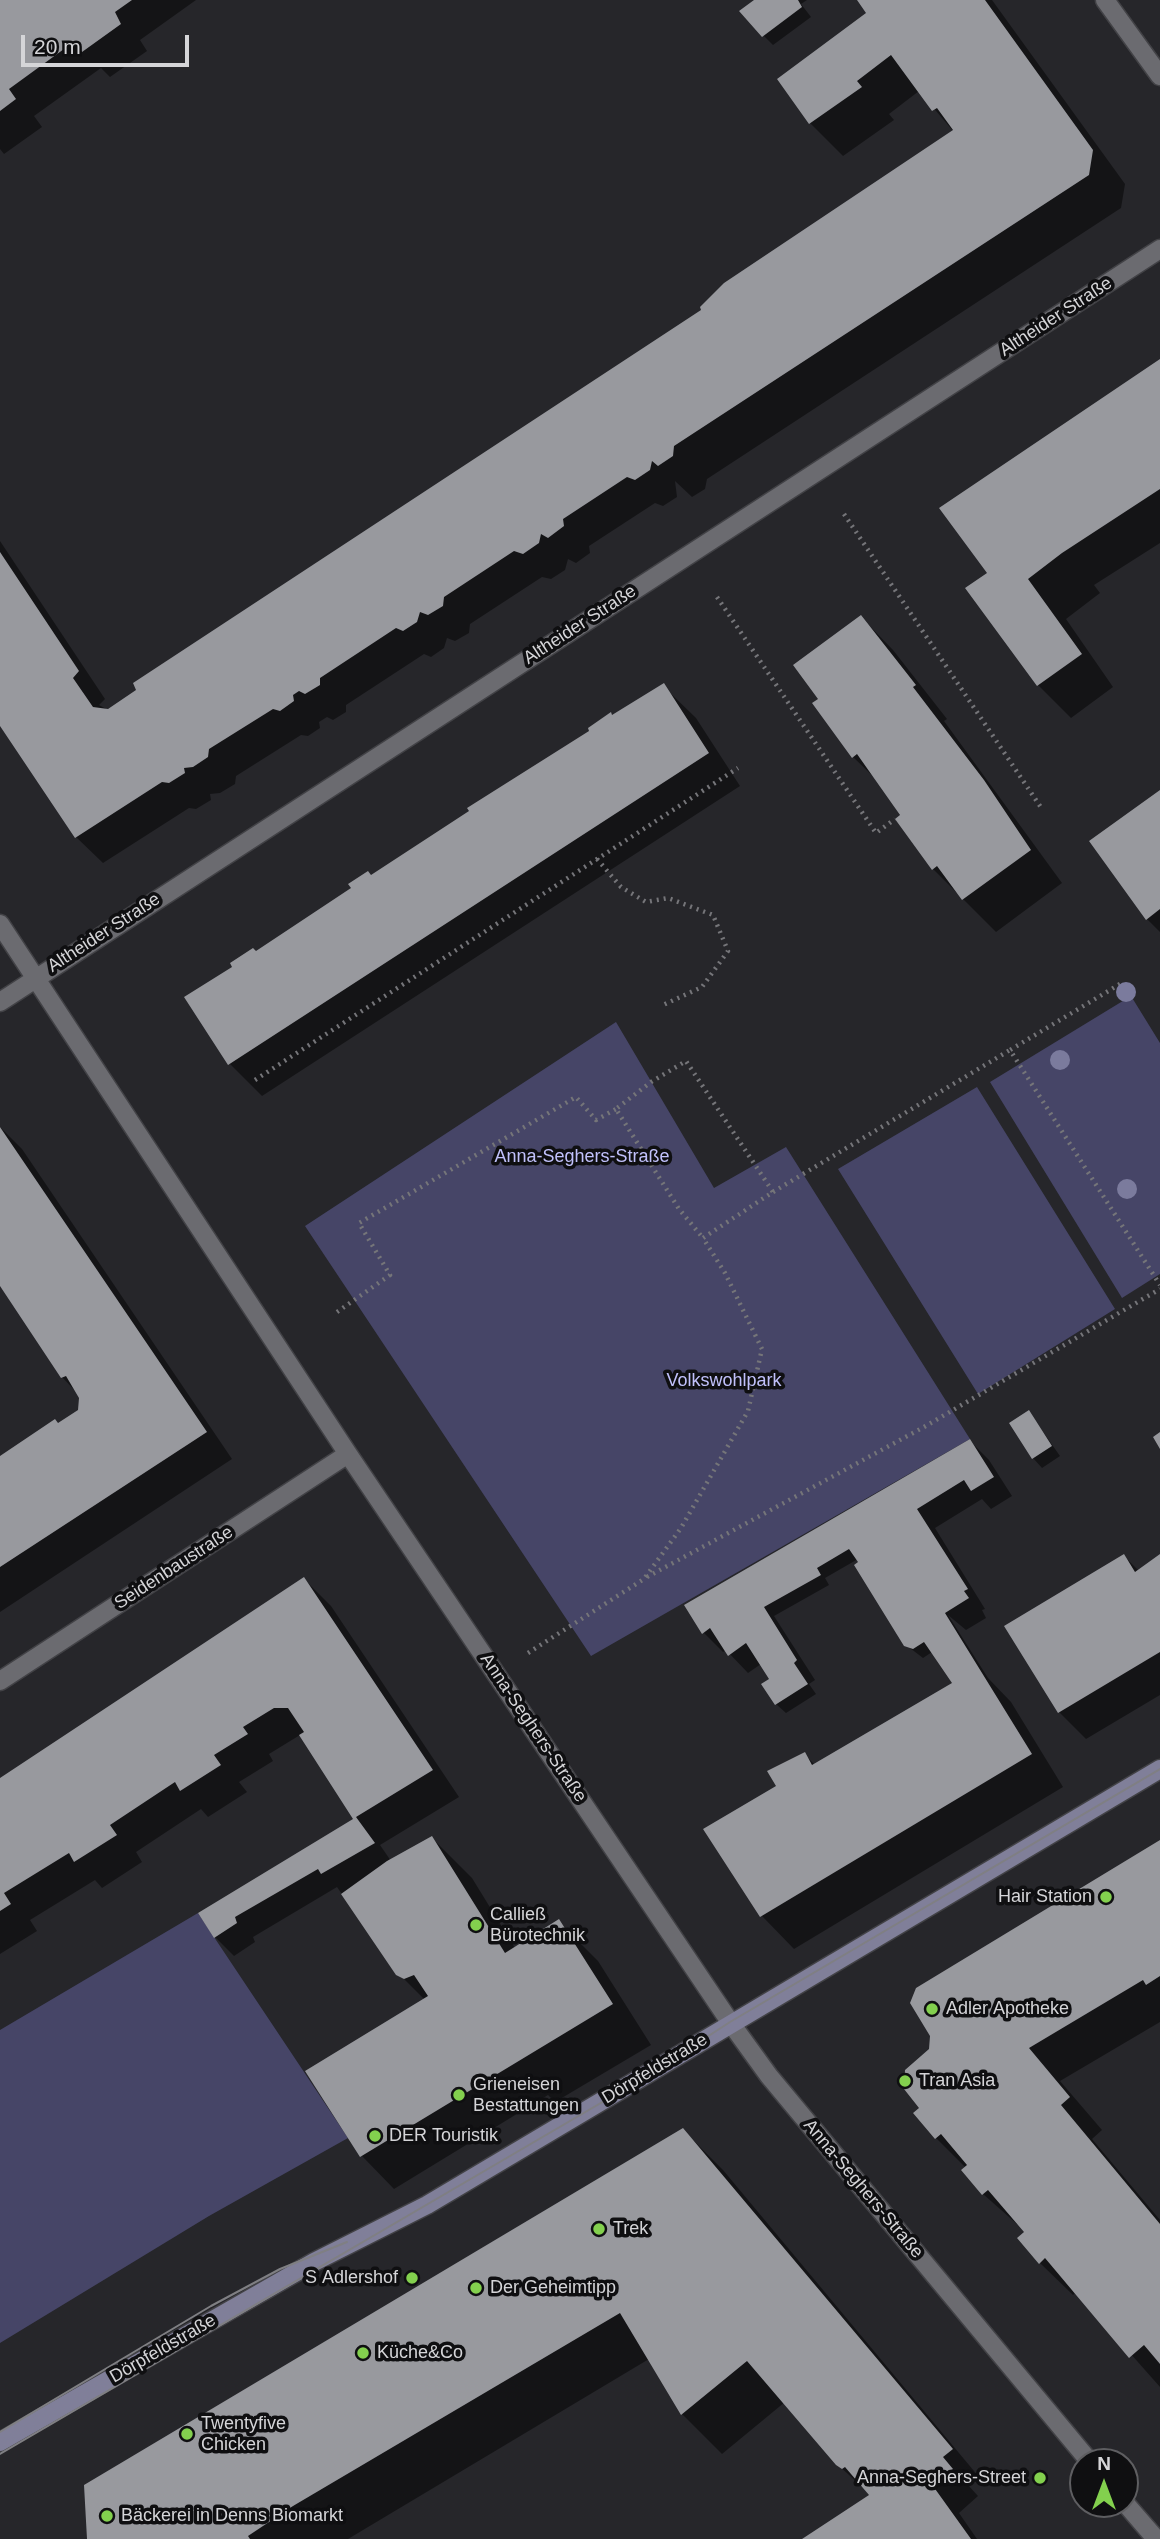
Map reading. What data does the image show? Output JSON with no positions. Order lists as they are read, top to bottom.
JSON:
{
  "streets": {
    "street": [
      "Altheider Straße",
      "Seidenbaustraße",
      "Anna-Seghers-Straße",
      "Dörpfeldstraße"
    ]
  },
  "crossings": [
    ["Altheider Straße", "Anna-Seghers-Straße"],
    ["Seidenbaustraße", "Anna-Seghers-Straße"],
    ["Anna-Seghers-Straße", "Dörpfeldstraße"]
  ],
  "parks": ["Anna-Seghers-Straße", "Volkswohlpark"],
  "places": [
    "Hair Station",
    "Calließ Bürotechnik",
    "Adler Apotheke",
    "Tran Asia",
    "Grieneisen Bestattungen",
    "DER Touristik",
    "Trek",
    "S Adlershof",
    "Der Geheimtipp",
    "Küche&Co",
    "Twentyfive Chicken",
    "Anna-Seghers-Street",
    "Bäckerei in Denns Biomarkt"
  ],
  "scale_bar": "20 m",
  "north": "top"
}
